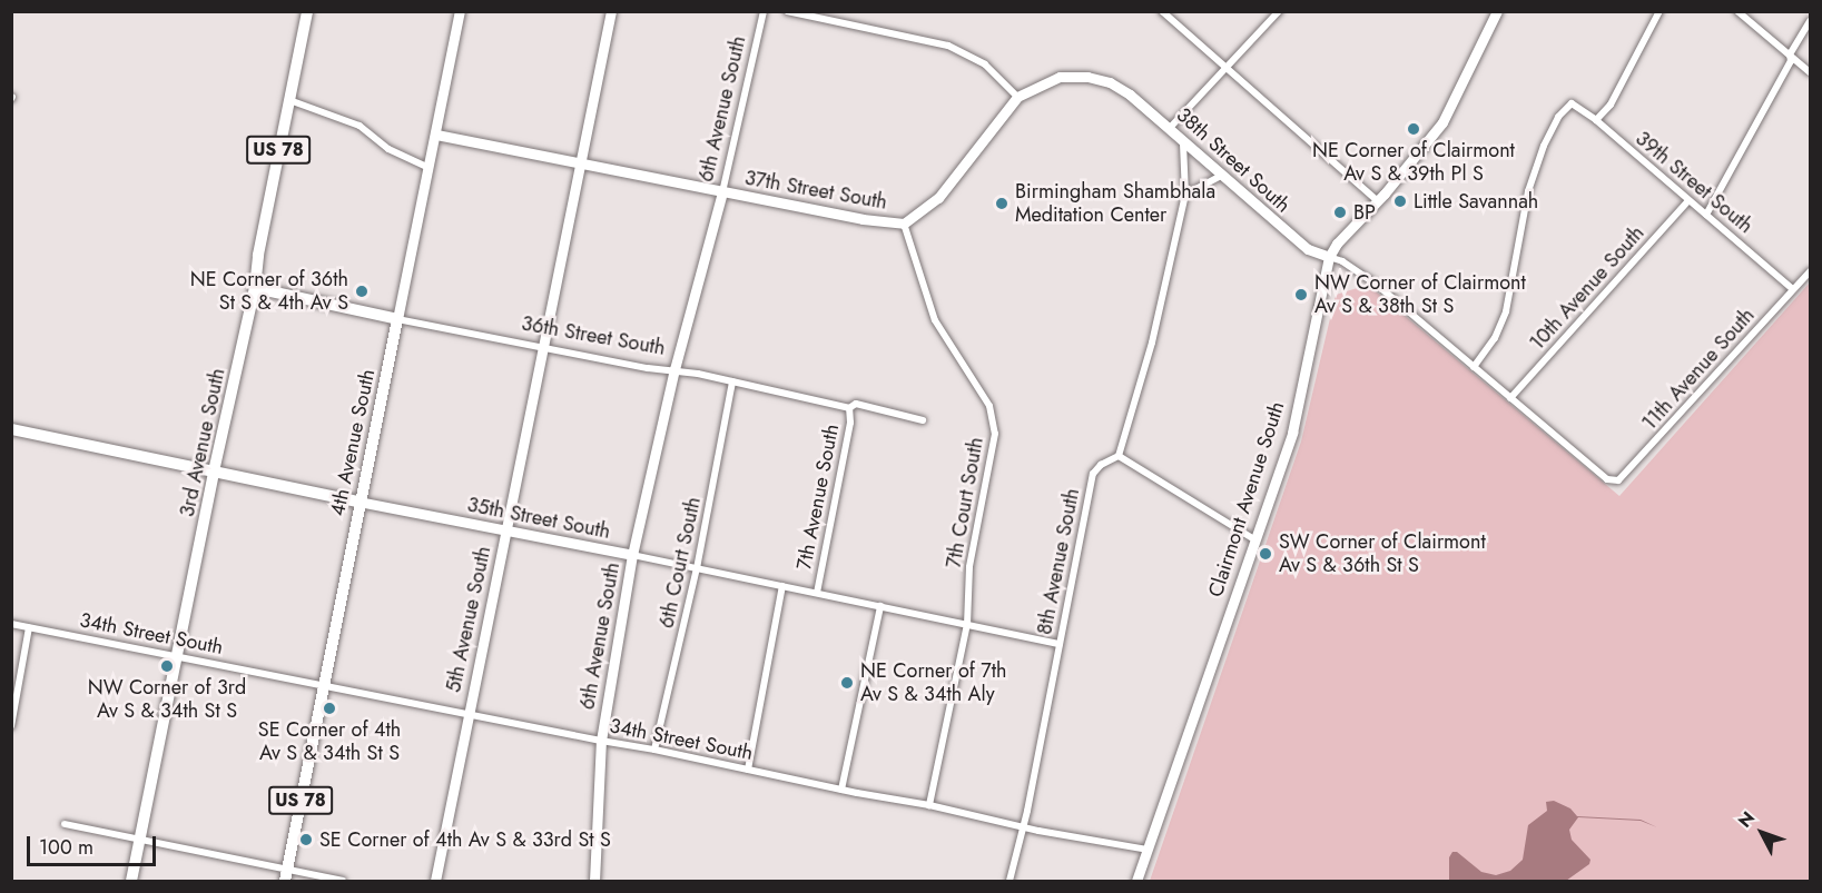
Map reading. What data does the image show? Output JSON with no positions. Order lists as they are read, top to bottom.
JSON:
{
  "streets": {
    "main road": [
      "US 78",
      "36th Street South",
      "3rd Avenue South",
      "4th Avenue South",
      "35th Street South"
    ],
    "street": [
      "6th Avenue South",
      "38th Street South",
      "39th Street South",
      "37th Street South",
      "10th Avenue South",
      "11th Avenue South",
      "7th Avenue South",
      "Clairmont Avenue South",
      "7th Court South",
      "8th Avenue South",
      "6th Court South",
      "5th Avenue South",
      "34th Street South"
    ]
  },
  "crossings": [
    ["6th Avenue South", "37th Street South"],
    ["6th Avenue South", "36th Street South"],
    ["6th Avenue South", "35th Street South"],
    ["6th Avenue South", "34th Street South"],
    ["38th Street South", "39th Street South"],
    ["38th Street South", "37th Street South"],
    ["38th Street South", "10th Avenue South"],
    ["38th Street South", "11th Avenue South"],
    ["38th Street South", "Clairmont Avenue South"],
    ["39th Street South", "10th Avenue South"],
    ["39th Street South", "11th Avenue South"],
    ["37th Street South", "4th Avenue South"],
    ["37th Street South", "7th Court South"],
    ["37th Street South", "5th Avenue South"],
    ["36th Street South", "3rd Avenue South"],
    ["36th Street South", "4th Avenue South"],
    ["36th Street South", "7th Avenue South"],
    ["36th Street South", "6th Court South"],
    ["36th Street South", "5th Avenue South"],
    ["3rd Avenue South", "35th Street South"],
    ["3rd Avenue South", "34th Street South"],
    ["4th Avenue South", "35th Street South"],
    ["4th Avenue South", "34th Street South"],
    ["7th Avenue South", "35th Street South"],
    ["Clairmont Avenue South", "34th Street South"],
    ["7th Court South", "35th Street South"],
    ["7th Court South", "34th Street South"],
    ["35th Street South", "8th Avenue South"],
    ["35th Street South", "6th Court South"],
    ["35th Street South", "5th Avenue South"],
    ["8th Avenue South", "34th Street South"],
    ["6th Court South", "34th Street South"],
    ["5th Avenue South", "34th Street South"]
  ],
  "places": [
    "NE Corner of Clairmont Av S & 39th Pl S",
    "Little Savannah",
    "Birmingham Shambhala Meditation Center",
    "BP",
    "NE Corner of 36th St S & 4th Av S",
    "NW Corner of Clairmont Av S & 38th St S",
    "SW Corner of Clairmont Av S & 36th St S",
    "NW Corner of 3rd Av S & 34th St S",
    "NE Corner of 7th Av S & 34th Aly",
    "SE Corner of 4th Av S & 34th St S",
    "SE Corner of 4th Av S & 33rd St S"
  ],
  "scale_bar": "100 m",
  "north": "top left"
}
